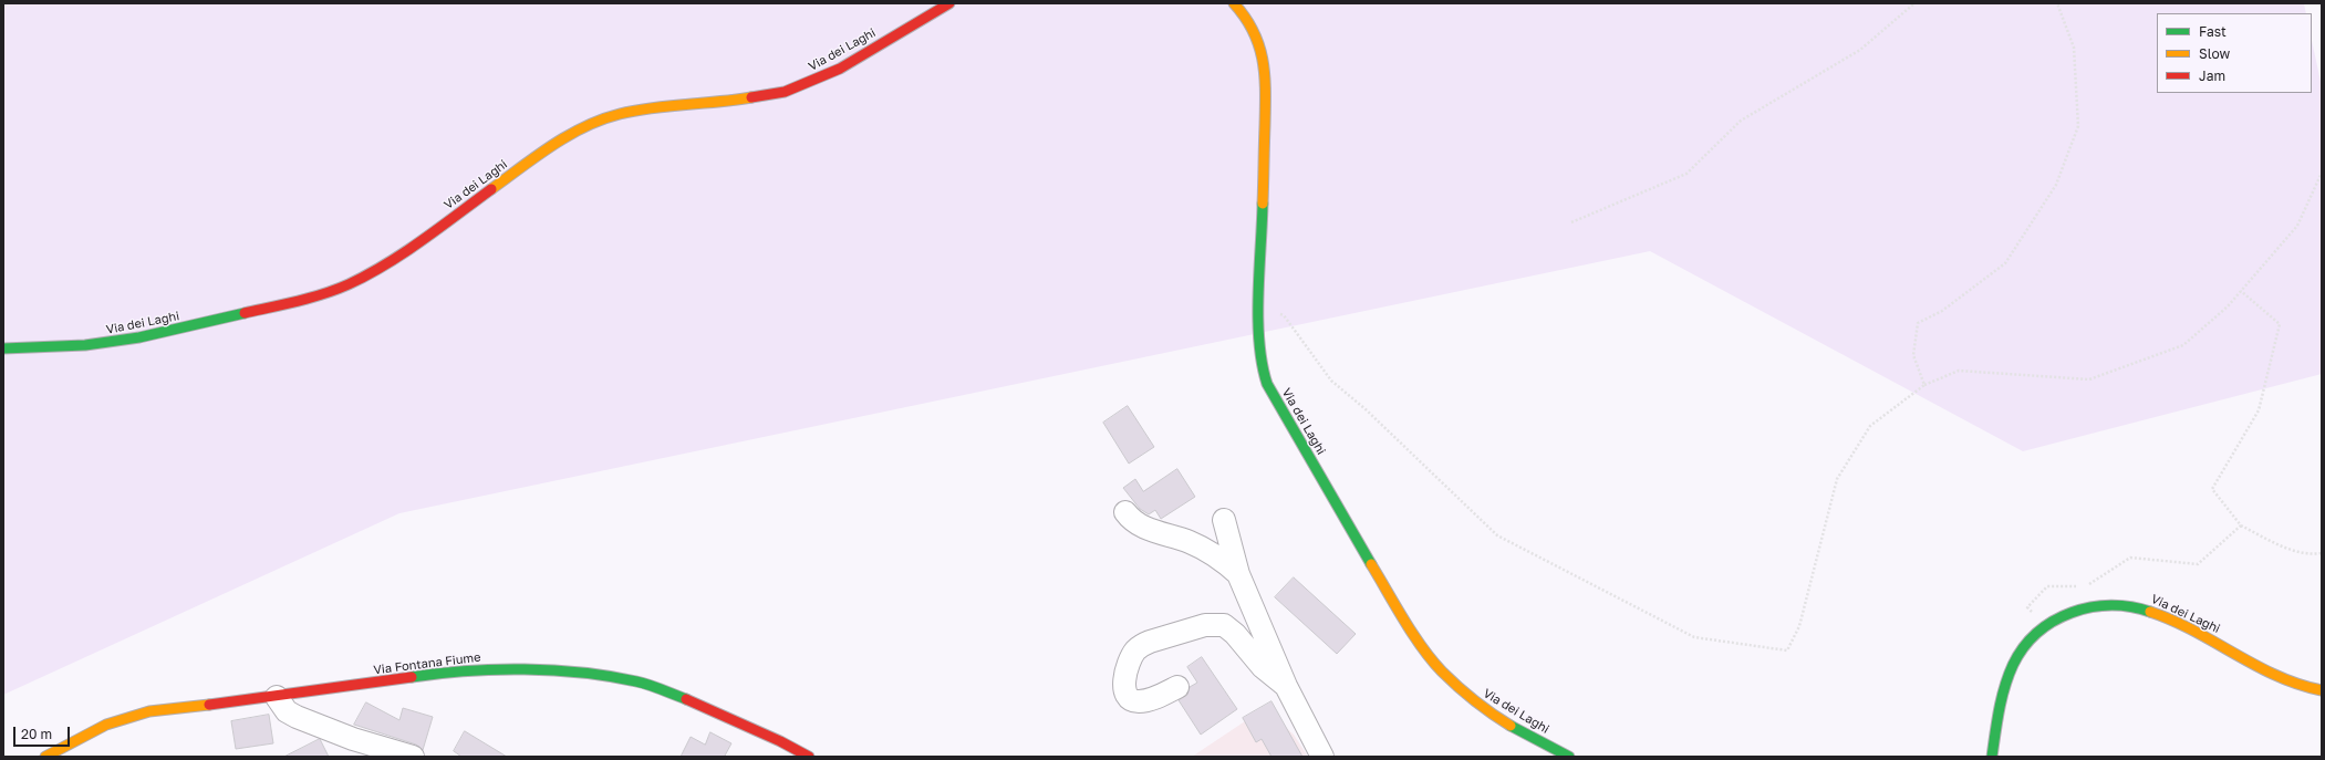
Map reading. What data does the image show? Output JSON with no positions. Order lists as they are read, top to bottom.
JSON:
{
  "streets": {
    "main road": ["Via dei Laghi", "Via Fontana Fiume"]
  },
  "legend": ["Fast", "Slow", "Jam"],
  "scale_bar": "20 m"
}
